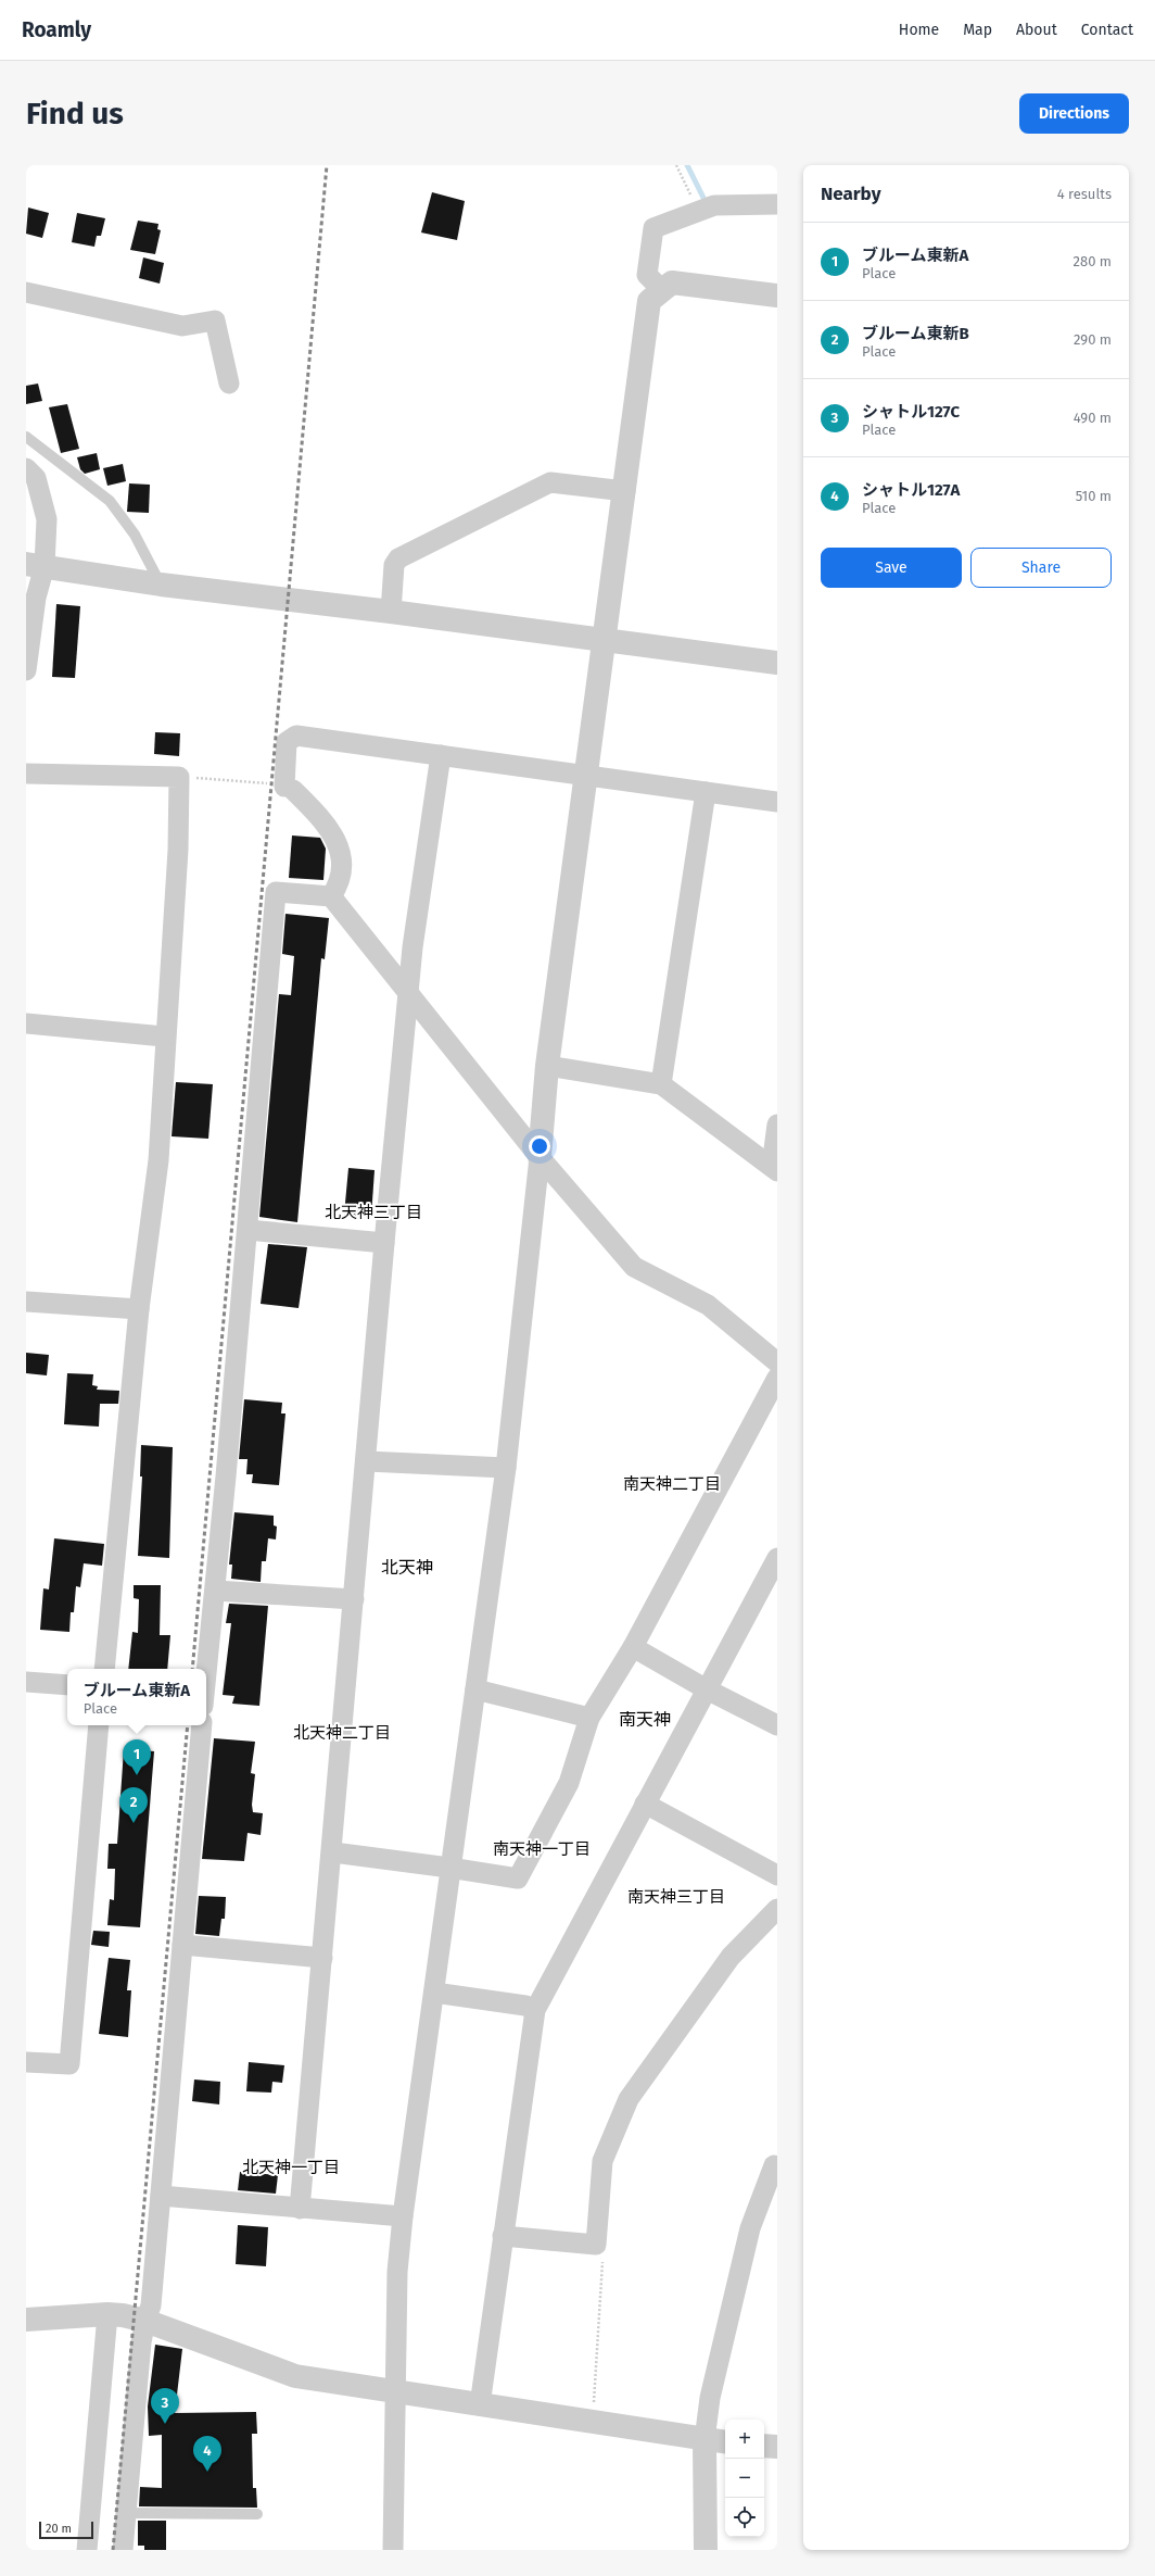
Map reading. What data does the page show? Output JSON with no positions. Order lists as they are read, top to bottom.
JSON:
{
  "districts": [
    "北天神三丁目",
    "南天神二丁目",
    "北天神",
    "南天神",
    "北天神二丁目",
    "南天神一丁目",
    "南天神三丁目",
    "北天神一丁目"
  ],
  "scale_bar": "20 m",
  "page": {
    "header": "Roamly",
    "nav": [
      "Home",
      "Map",
      "About",
      "Contact"
    ],
    "buttons": [
      "Directions",
      ["Save", "Share"]
    ],
    "title": "Find us",
    "heading": ["Nearby", "4 results"],
    "list": [
      {
        "mark": "1",
        "name": "ブルーム東新A",
        "note": "Place",
        "value": "280 m"
      },
      {
        "mark": "2",
        "name": "ブルーム東新B",
        "note": "Place",
        "value": "290 m"
      },
      {
        "mark": "3",
        "name": "シャトル127C",
        "note": "Place",
        "value": "490 m"
      },
      {
        "mark": "4",
        "name": "シャトル127A",
        "note": "Place",
        "value": "510 m"
      }
    ],
    "popup": ["ブルーム東新A", "Place"],
    "pins": [
      "1",
      "2",
      "3",
      "4"
    ],
    "map_buttons": ["+", "−"],
    "scale": "20 m"
  }
}
